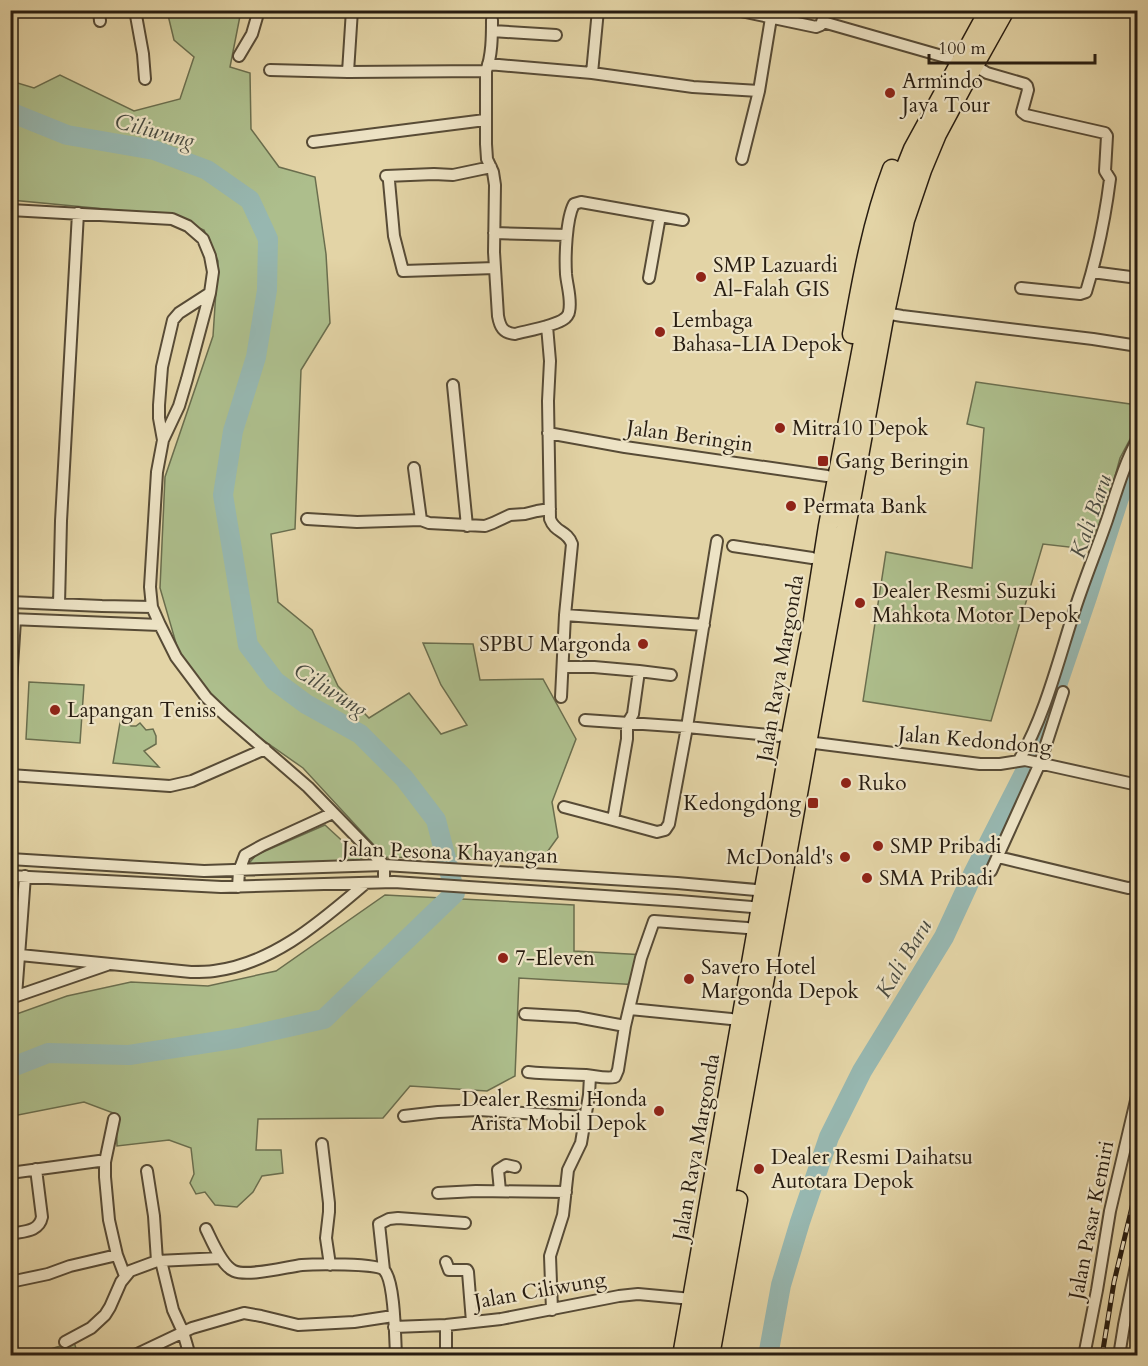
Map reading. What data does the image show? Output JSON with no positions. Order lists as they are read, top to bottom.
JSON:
{
  "streets": {
    "highway": ["Jalan Raya Margonda"],
    "street": [
      "Jalan Beringin",
      "Jalan Kedondong",
      "Jalan Pesona Khayangan",
      "Jalan Pasar Kemiri",
      "Jalan Ciliwung"
    ]
  },
  "crossings": [
    ["Jalan Beringin", "Jalan Raya Margonda"],
    ["Jalan Raya Margonda", "Jalan Kedondong"],
    ["Jalan Raya Margonda", "Jalan Pesona Khayangan"],
    ["Jalan Raya Margonda", "Jalan Ciliwung"]
  ],
  "water": ["Ciliwung", "Kali Baru"],
  "places": {
    "other": [
      "Armindo Jaya Tour",
      "SMP Lazuardi Al-Falah GIS",
      "Lembaga Bahasa-LIA Depok",
      "Mitra10 Depok",
      "Permata Bank",
      "Dealer Resmi Suzuki Mahkota Motor Depok",
      "SPBU Margonda",
      "Lapangan Teniss",
      "Ruko",
      "SMP Pribadi",
      "McDonald's",
      "SMA Pribadi",
      "7-Eleven",
      "Savero Hotel Margonda Depok",
      "Dealer Resmi Honda Arista Mobil Depok",
      "Dealer Resmi Daihatsu Autotara Depok"
    ],
    "transit": ["Gang Beringin", "Kedongdong"]
  },
  "scale_bar": "100 m"
}
